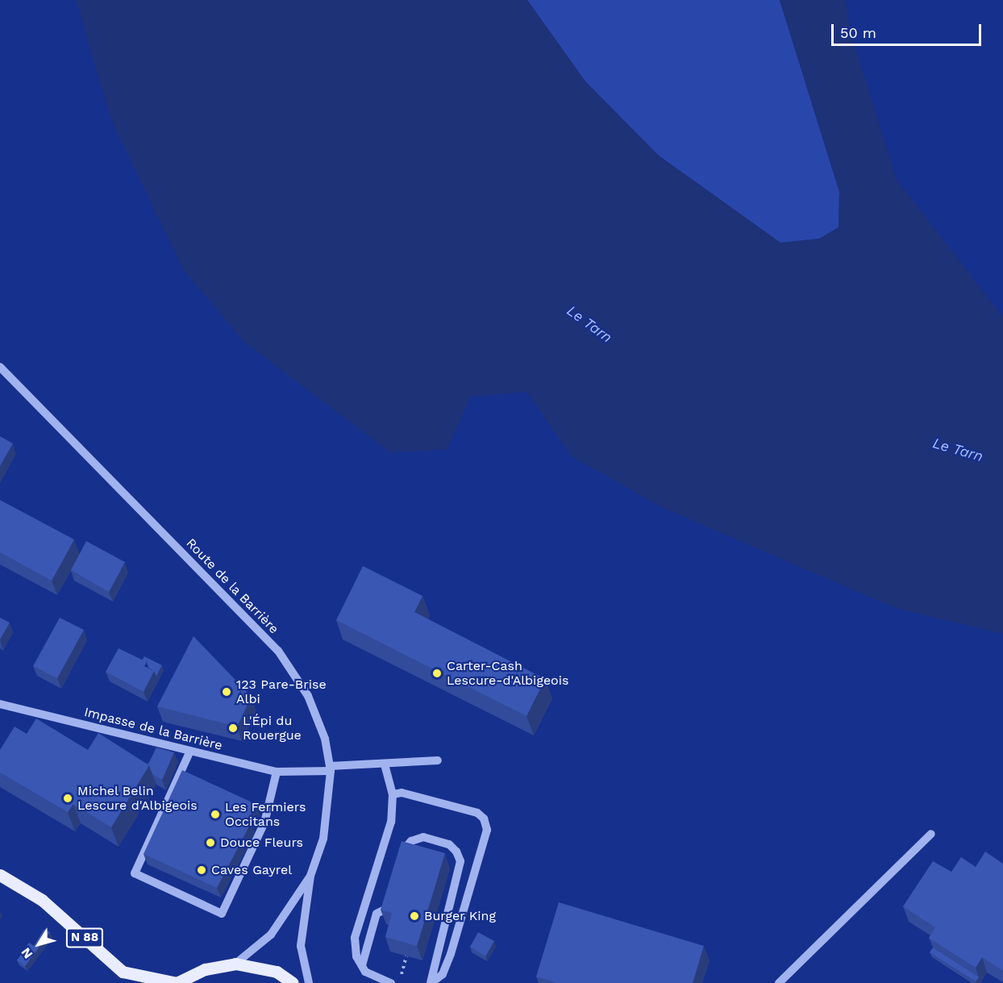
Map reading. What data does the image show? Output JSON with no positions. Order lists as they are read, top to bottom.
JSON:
{
  "streets": {
    "main road": ["N 88"],
    "street": ["Route de la Barrière", "Impasse de la Barrière"]
  },
  "crossings": [
    ["Route de la Barrière", "Impasse de la Barrière"]
  ],
  "water": ["Le Tarn"],
  "places": [
    "Carter-Cash Lescure-d'Albigeois",
    "123 Pare-Brise Albi",
    "L'Épi du Rouergue",
    "Michel Belin Lescure d'Albigeois",
    "Les Fermiers Occitans",
    "Douce Fleurs",
    "Caves Gayrel",
    "Burger King"
  ],
  "scale_bar": "50 m",
  "north": "bottom left"
}
